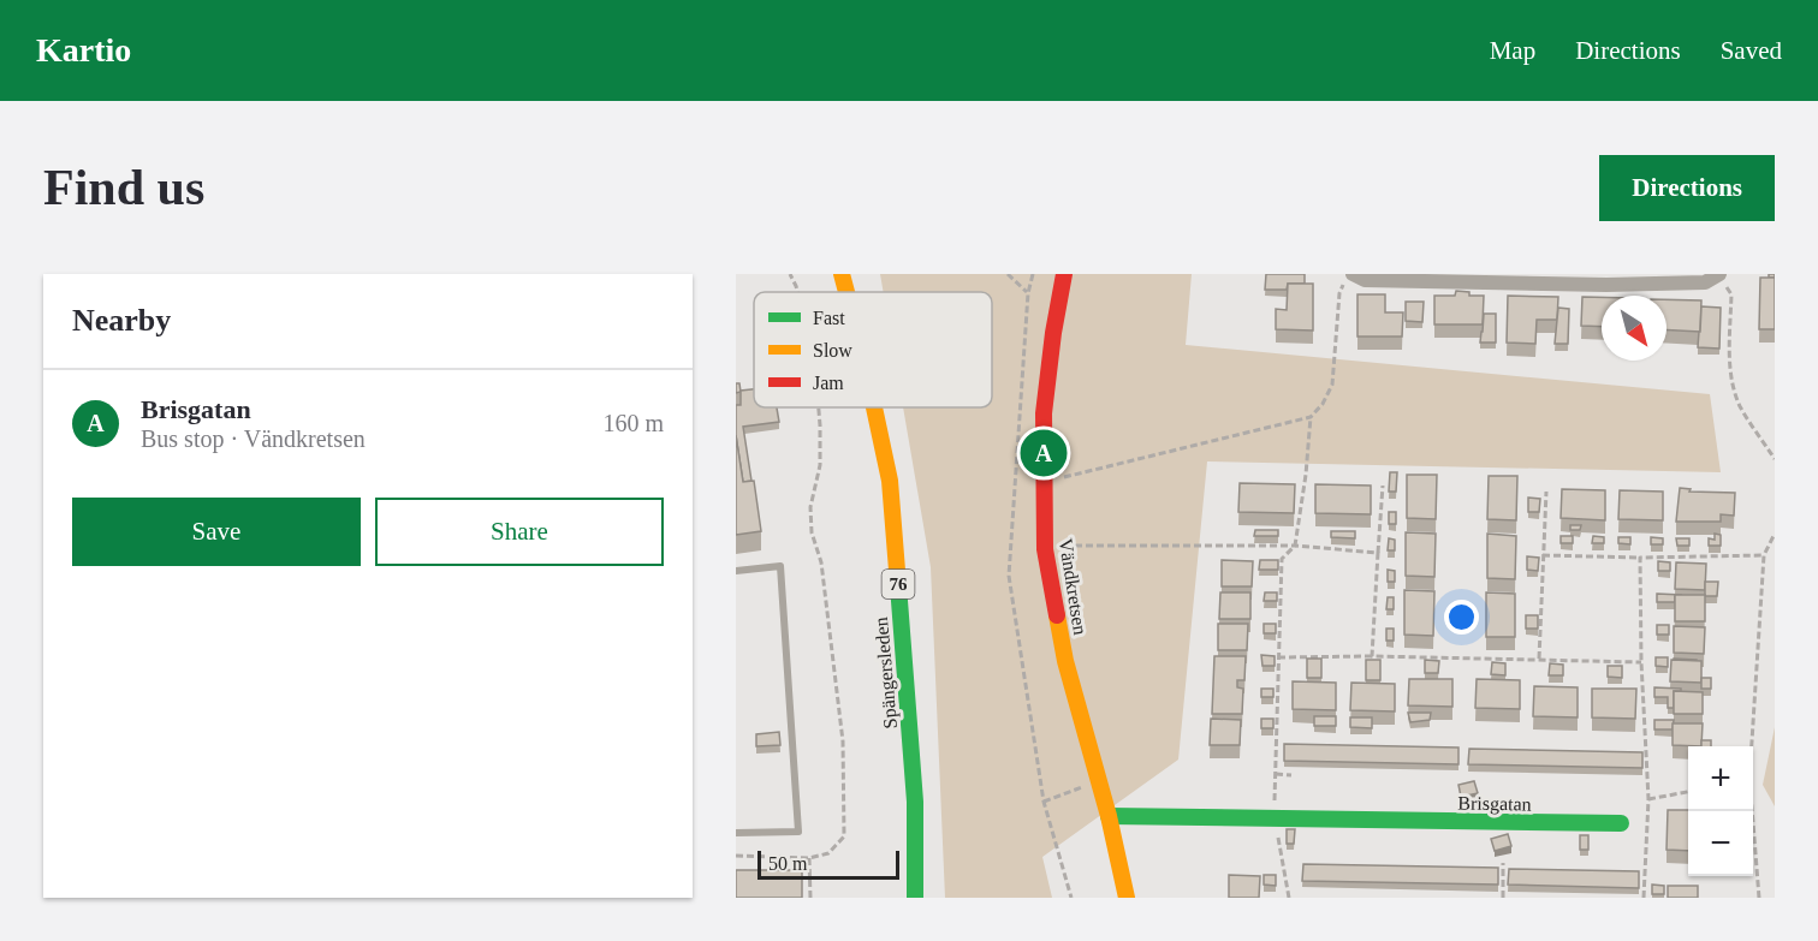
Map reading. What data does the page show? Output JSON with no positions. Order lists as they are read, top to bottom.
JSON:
{
  "streets": {
    "street": [
      "76",
      "Vändkretsen",
      "Spängersleden",
      "Brisgatan"
    ]
  },
  "crossings": [
    ["Vändkretsen", "Brisgatan"]
  ],
  "legend": ["Fast", "Slow", "Jam"],
  "scale_bar": "50 m",
  "north": "bottom right",
  "page": {
    "header": "Kartio",
    "nav": ["Map", "Directions", "Saved"],
    "buttons": [
      "Directions",
      ["Save", "Share"]
    ],
    "title": "Find us",
    "heading": "Nearby",
    "list": [
      {
        "mark": "A",
        "name": "Brisgatan",
        "note": "Bus stop · Vändkretsen",
        "value": "160 m"
      }
    ],
    "pins": "A",
    "map_buttons": ["+", "−"],
    "scale": "50 m"
  }
}
